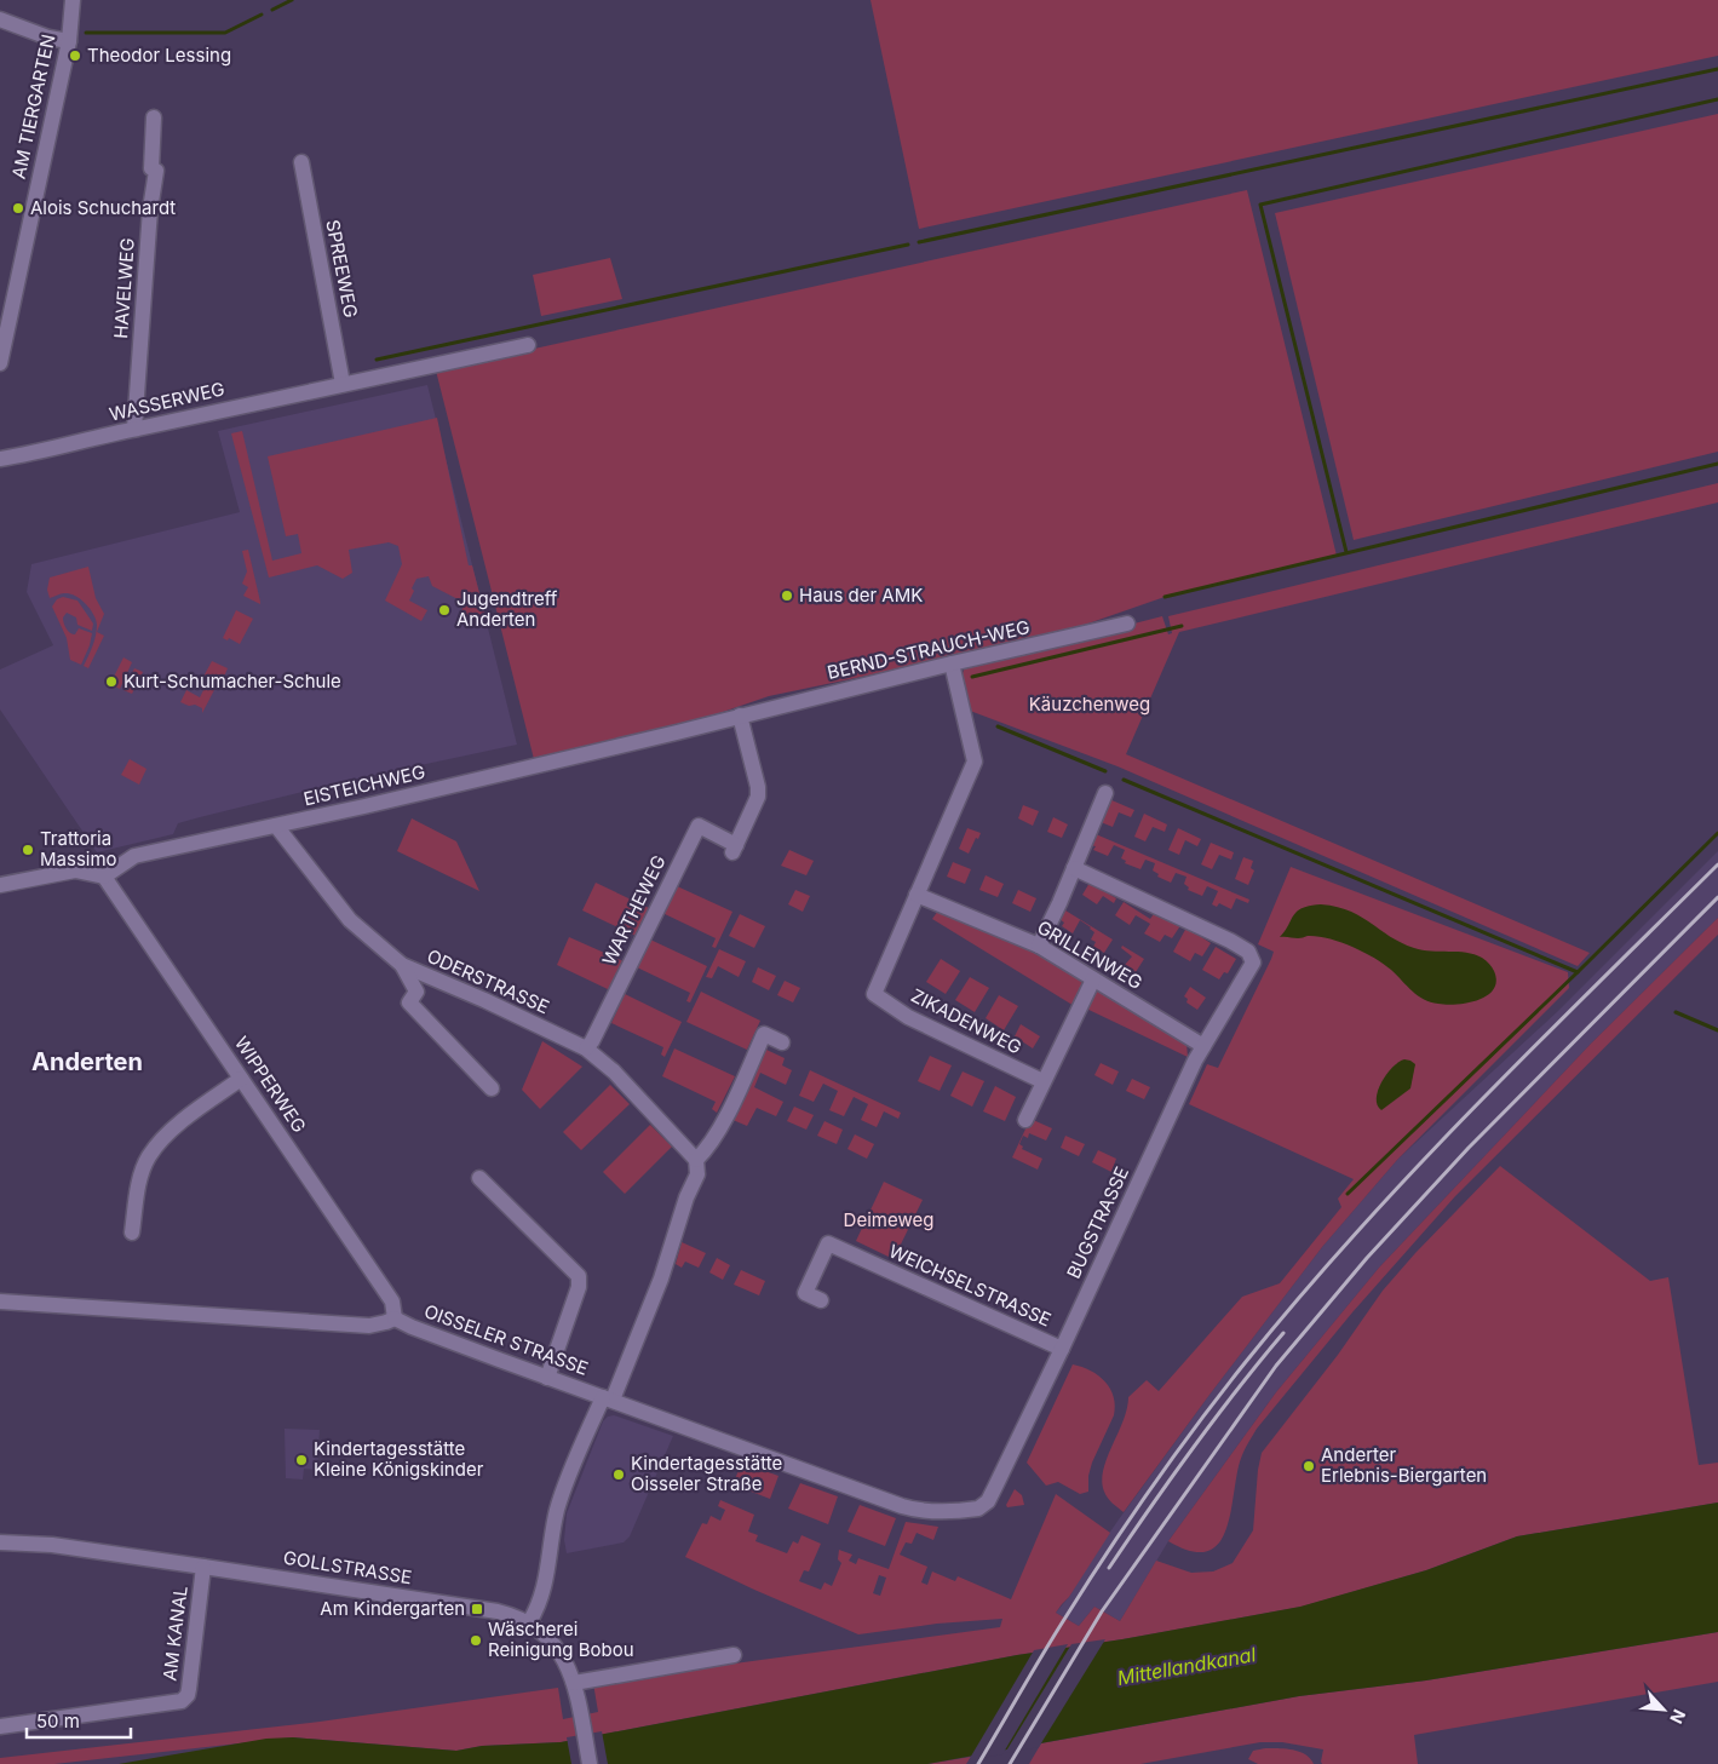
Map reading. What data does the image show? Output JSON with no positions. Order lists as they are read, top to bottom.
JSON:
{
  "streets": {
    "street": [
      "AM TIERGARTEN",
      "SPREEWEG",
      "HAVELWEG",
      "WASSERWEG",
      "BERND-STRAUCH-WEG",
      "EISTEICHWEG",
      "WARTHEWEG",
      "GRILLENWEG",
      "ODERSTRASSE",
      "ZIKADENWEG",
      "WIPPERWEG",
      "BUGSTRASSE",
      "WEICHSELSTRASSE",
      "OISSELER STRASSE",
      "GOLLSTRASSE",
      "AM KANAL"
    ]
  },
  "crossings": [
    ["SPREEWEG", "WASSERWEG"],
    ["HAVELWEG", "WASSERWEG"],
    ["BERND-STRAUCH-WEG", "EISTEICHWEG"],
    ["BERND-STRAUCH-WEG", "WARTHEWEG"],
    ["EISTEICHWEG", "WARTHEWEG"],
    ["EISTEICHWEG", "ODERSTRASSE"],
    ["EISTEICHWEG", "WIPPERWEG"],
    ["WARTHEWEG", "ODERSTRASSE"],
    ["GRILLENWEG", "ZIKADENWEG"],
    ["GRILLENWEG", "BUGSTRASSE"],
    ["WIPPERWEG", "OISSELER STRASSE"],
    ["BUGSTRASSE", "WEICHSELSTRASSE"],
    ["BUGSTRASSE", "OISSELER STRASSE"],
    ["GOLLSTRASSE", "AM KANAL"]
  ],
  "districts": ["Anderten"],
  "water": ["Mittellandkanal"],
  "parks": ["Käuzchenweg", "Deimeweg"],
  "places": {
    "other": [
      "Theodor Lessing",
      "Alois Schuchardt",
      "Haus der AMK",
      "Jugendtreff Anderten",
      "Kurt-Schumacher-Schule",
      "Trattoria Massimo",
      "Kindertagesstätte Kleine Königskinder",
      "Anderter Erlebnis-Biergarten",
      "Kindertagesstätte Oisseler Straße",
      "Wäscherei Reinigung Bobou"
    ],
    "transit": ["Am Kindergarten"]
  },
  "scale_bar": "50 m",
  "north": "bottom right"
}
